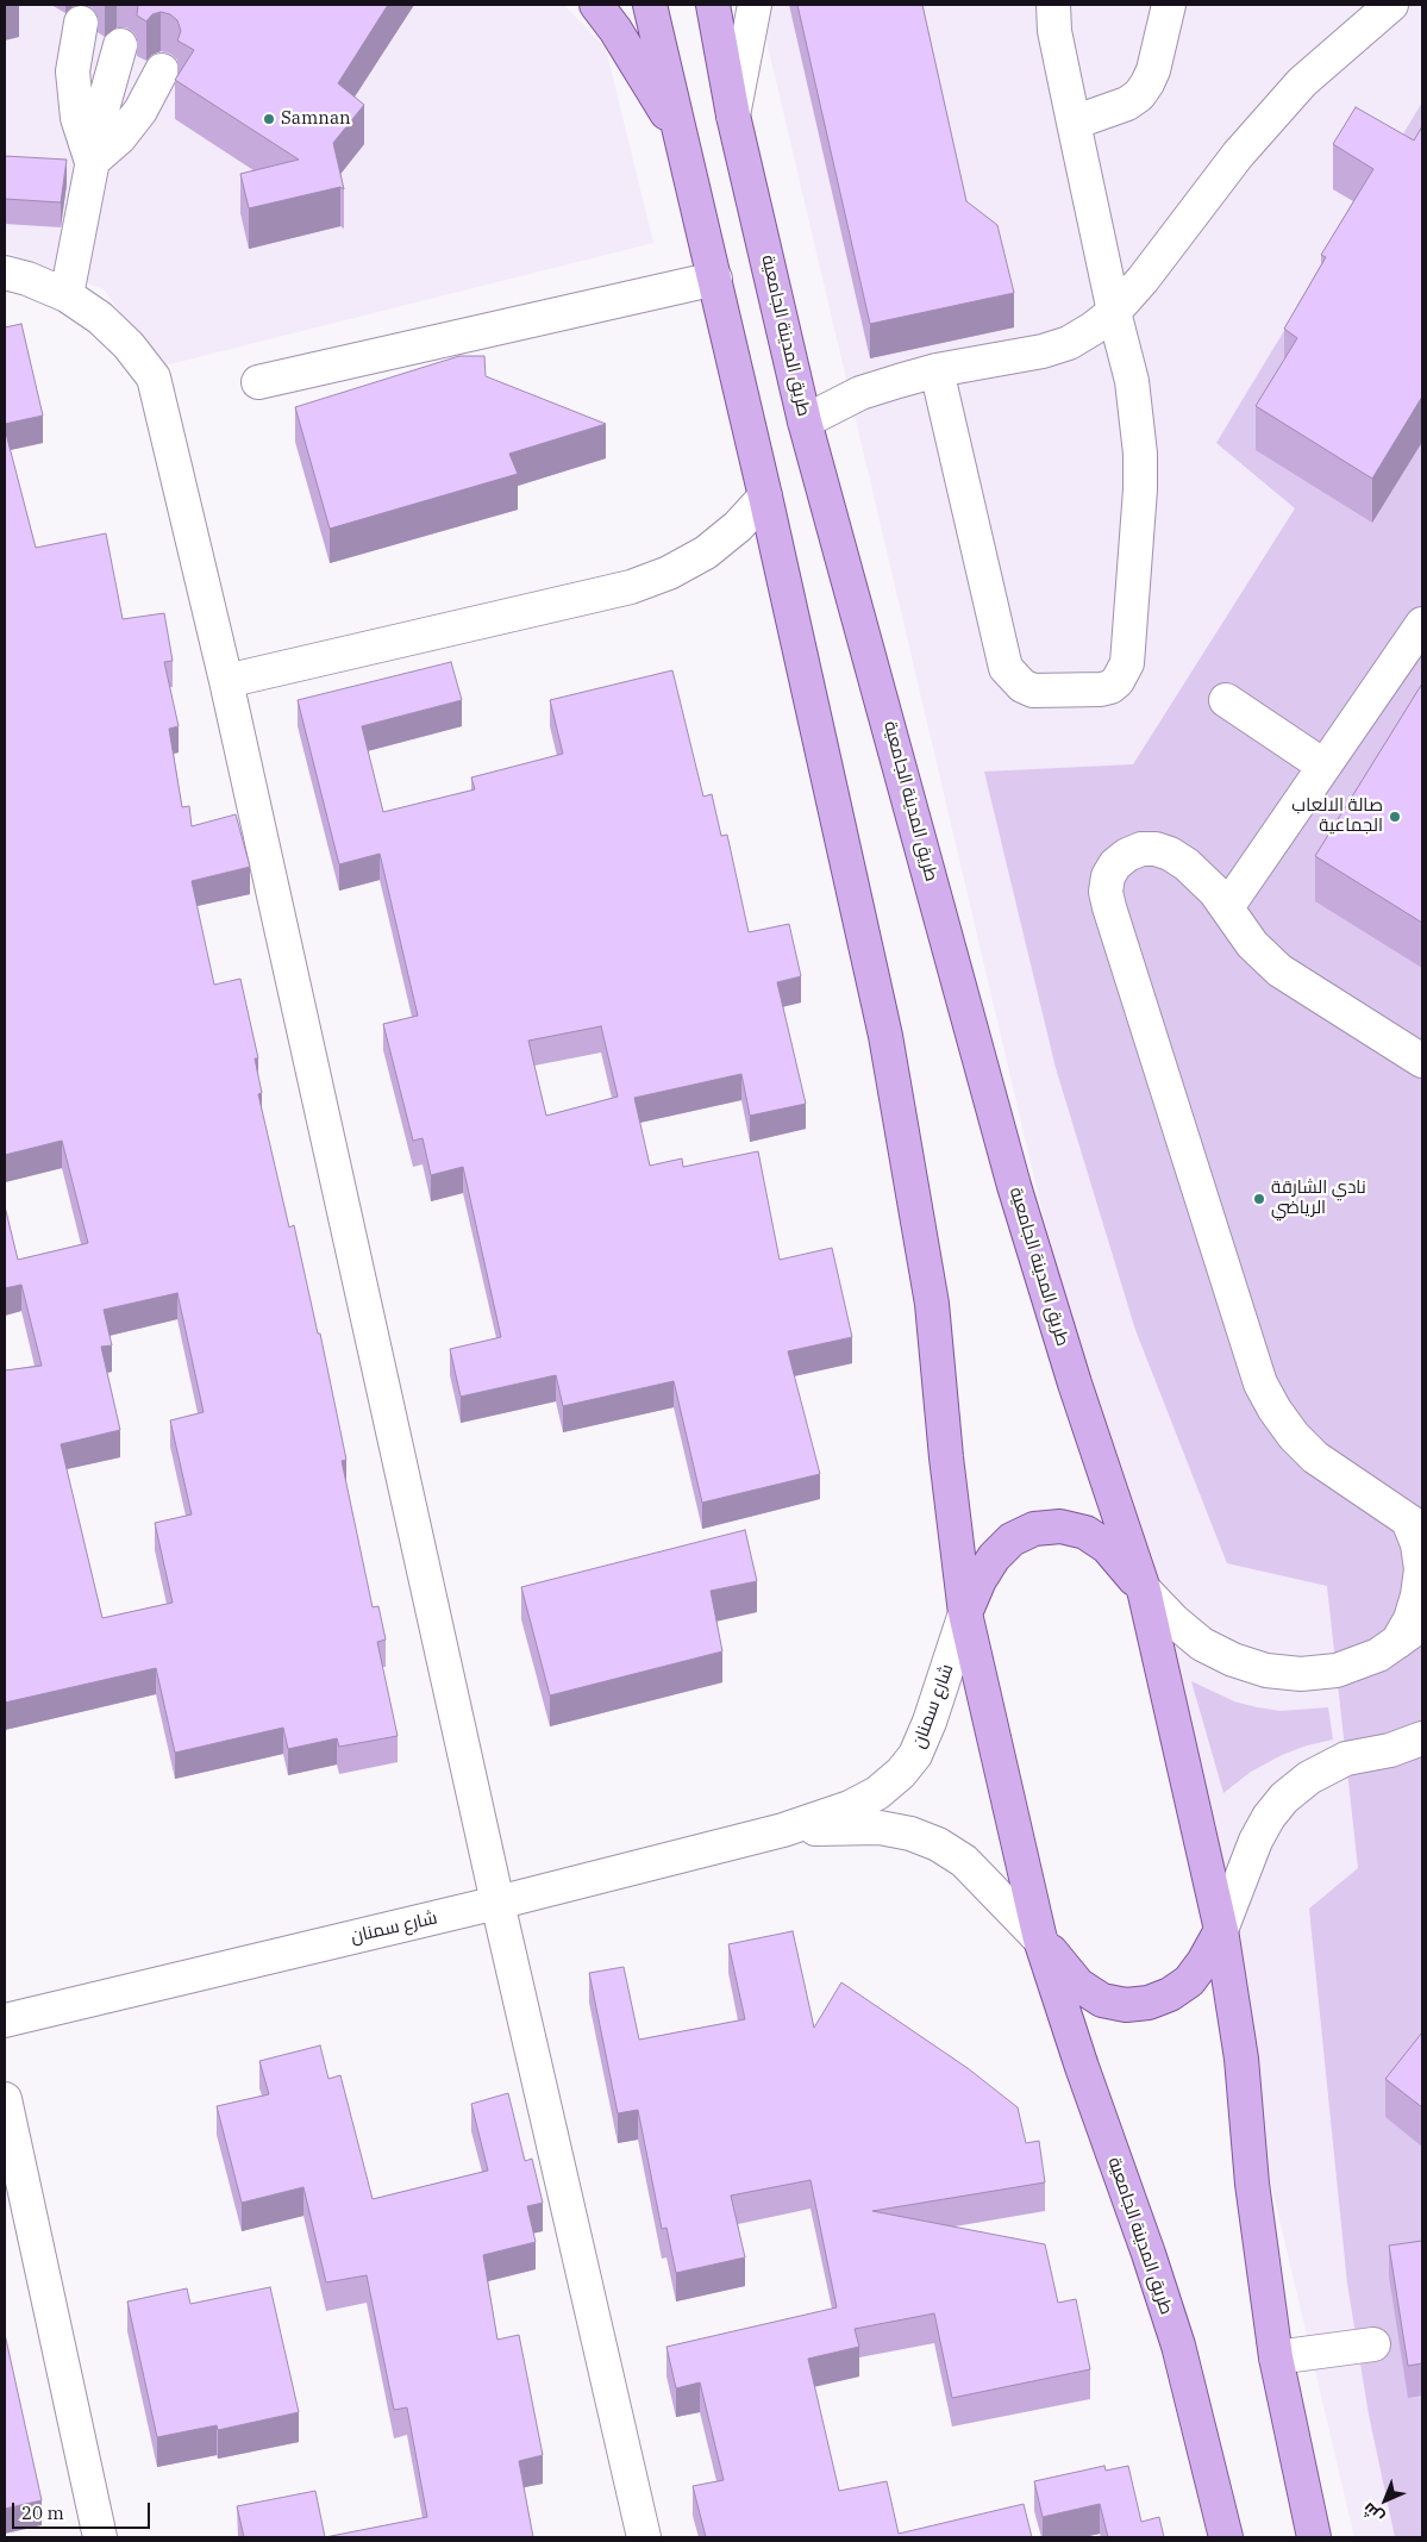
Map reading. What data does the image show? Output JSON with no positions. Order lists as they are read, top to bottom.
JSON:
{
  "streets": {
    "main road": ["طريق المدينة الجامعية"],
    "street": ["شارع سمنان"]
  },
  "crossings": [
    ["طريق المدينة الجامعية", "شارع سمنان"]
  ],
  "places": ["Samnan", "صالة الالعاب الجماعية", "نادي الشارقة الرياضي"],
  "scale_bar": "20 m",
  "north": "bottom left"
}
